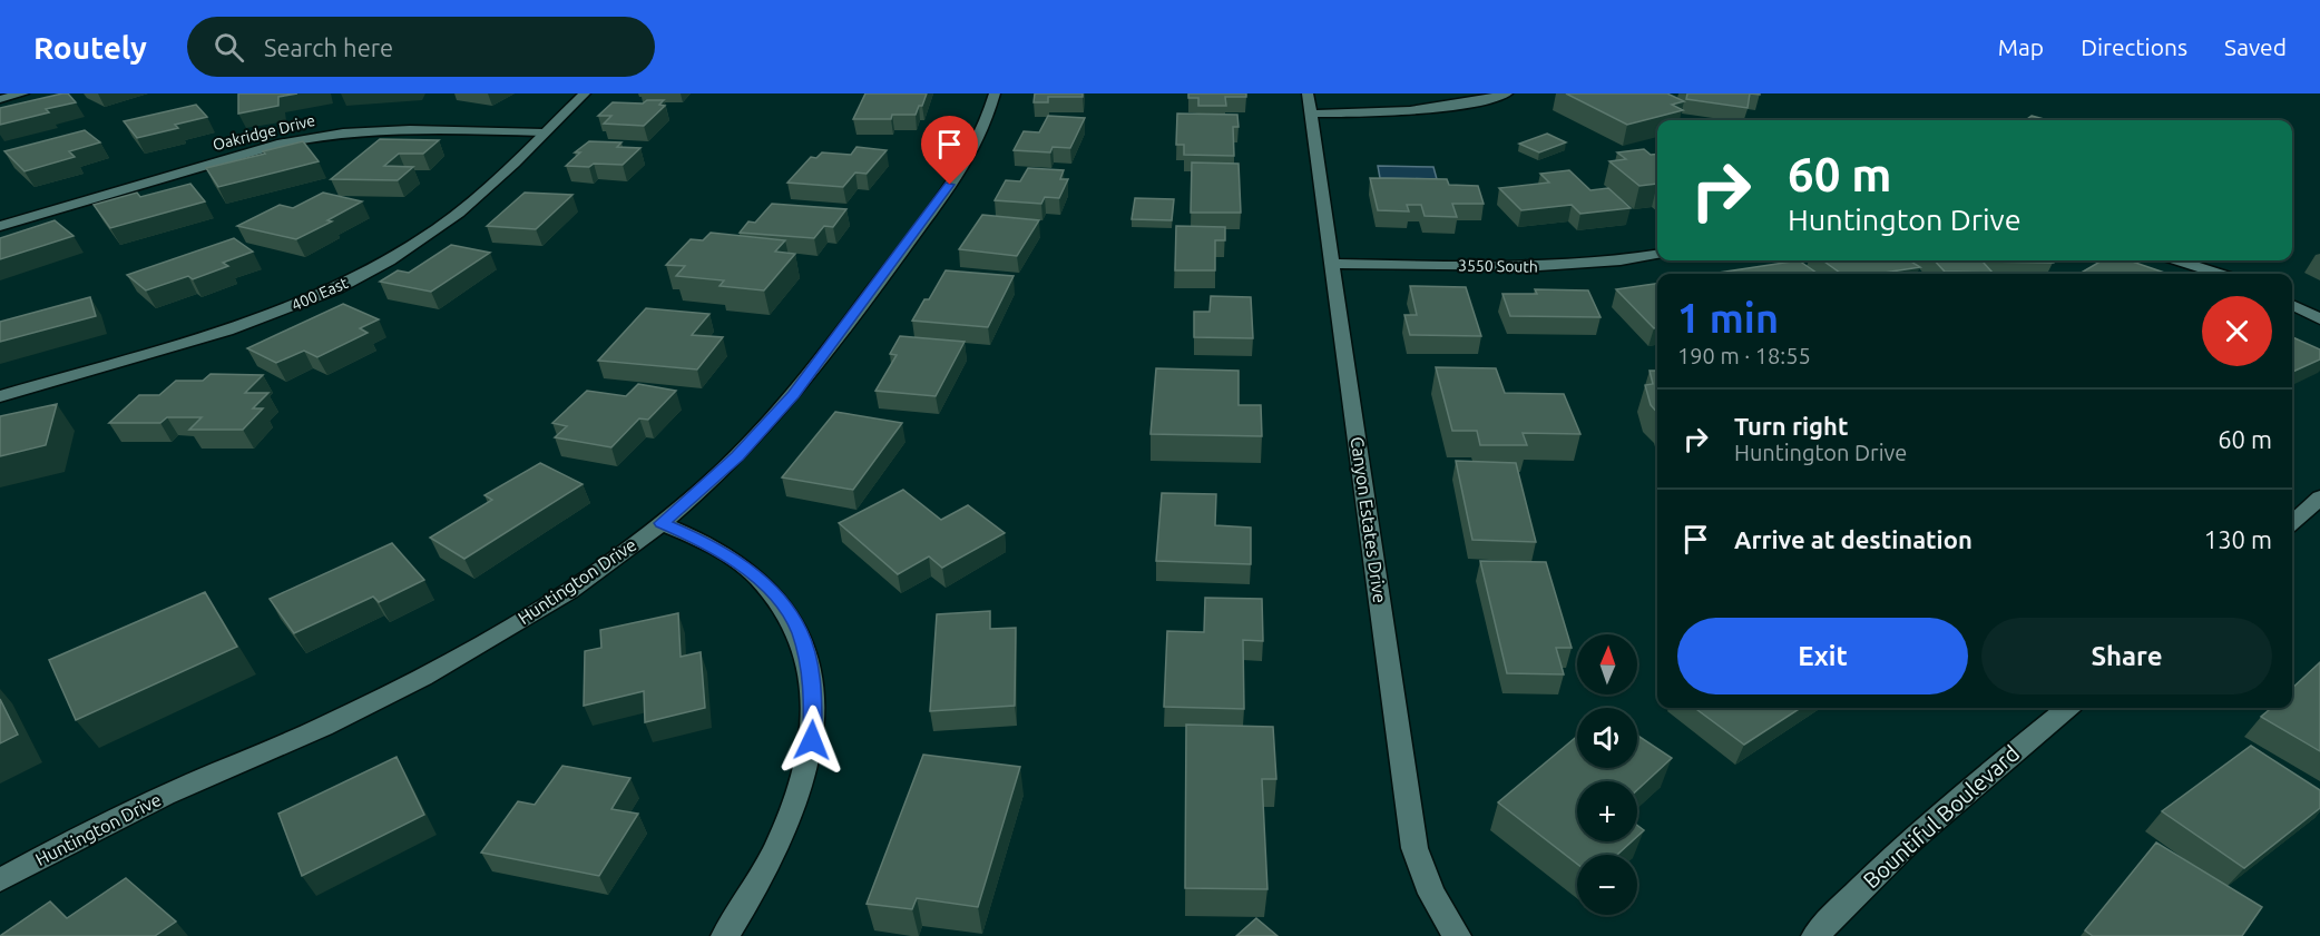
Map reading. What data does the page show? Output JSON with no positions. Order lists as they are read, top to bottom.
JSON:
{
  "streets": {
    "street": [
      "Oakridge Drive",
      "3550 South",
      "400 East",
      "Canyon Estates Drive",
      "Huntington Drive",
      "Bountiful Boulevard"
    ]
  },
  "crossings": [
    ["Oakridge Drive", "400 East"],
    ["3550 South", "Canyon Estates Drive"]
  ],
  "north": "top",
  "page": {
    "header": "Routely",
    "search": "Search here",
    "nav": ["Map", "Directions", "Saved"],
    "turn": ["60 m", "Huntington Drive"],
    "heading": ["1 min", "190 m · 18:55"],
    "list": [
      {
        "name": "Turn right",
        "note": "Huntington Drive",
        "value": "60 m"
      },
      {
        "name": "Arrive at destination",
        "value": "130 m"
      }
    ],
    "buttons": ["Exit", "Share"],
    "map_buttons": ["+", "−"]
  }
}
